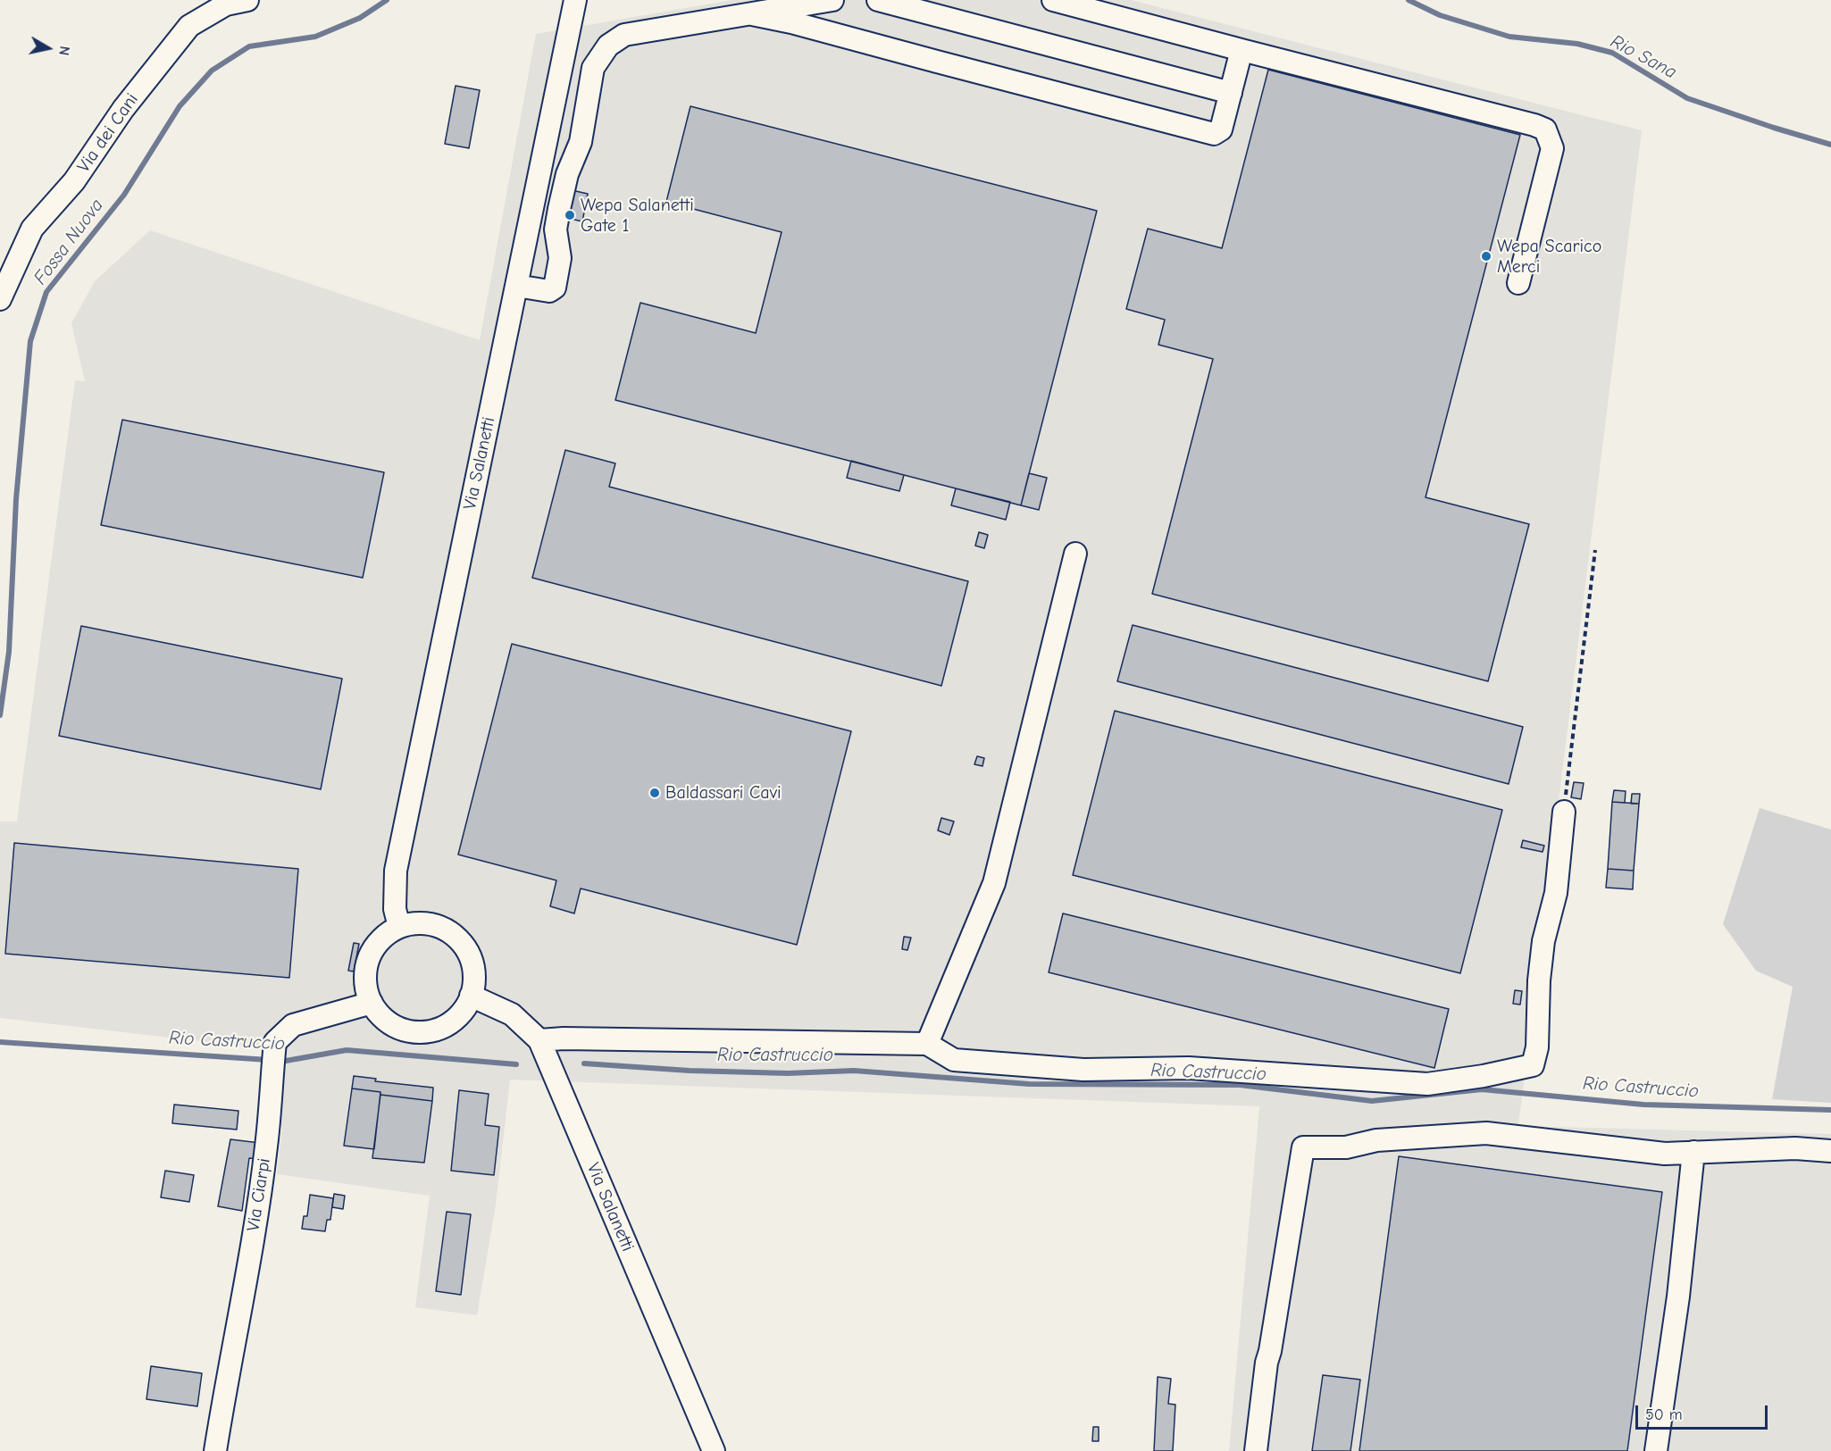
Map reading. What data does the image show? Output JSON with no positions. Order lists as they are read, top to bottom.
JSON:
{
  "streets": {
    "street": ["Via dei Cani", "Via Salanetti", "Via Ciarpi"]
  },
  "crossings": [
    ["Via Salanetti", "Via Ciarpi"]
  ],
  "water": ["Rio Sana", "Fossa Nuova", "Rio Castruccio"],
  "places": ["Wepa Salanetti Gate 1", "Wepa Scarico Merci", "Baldassari Cavi"],
  "scale_bar": "50 m",
  "north": "right"
}
